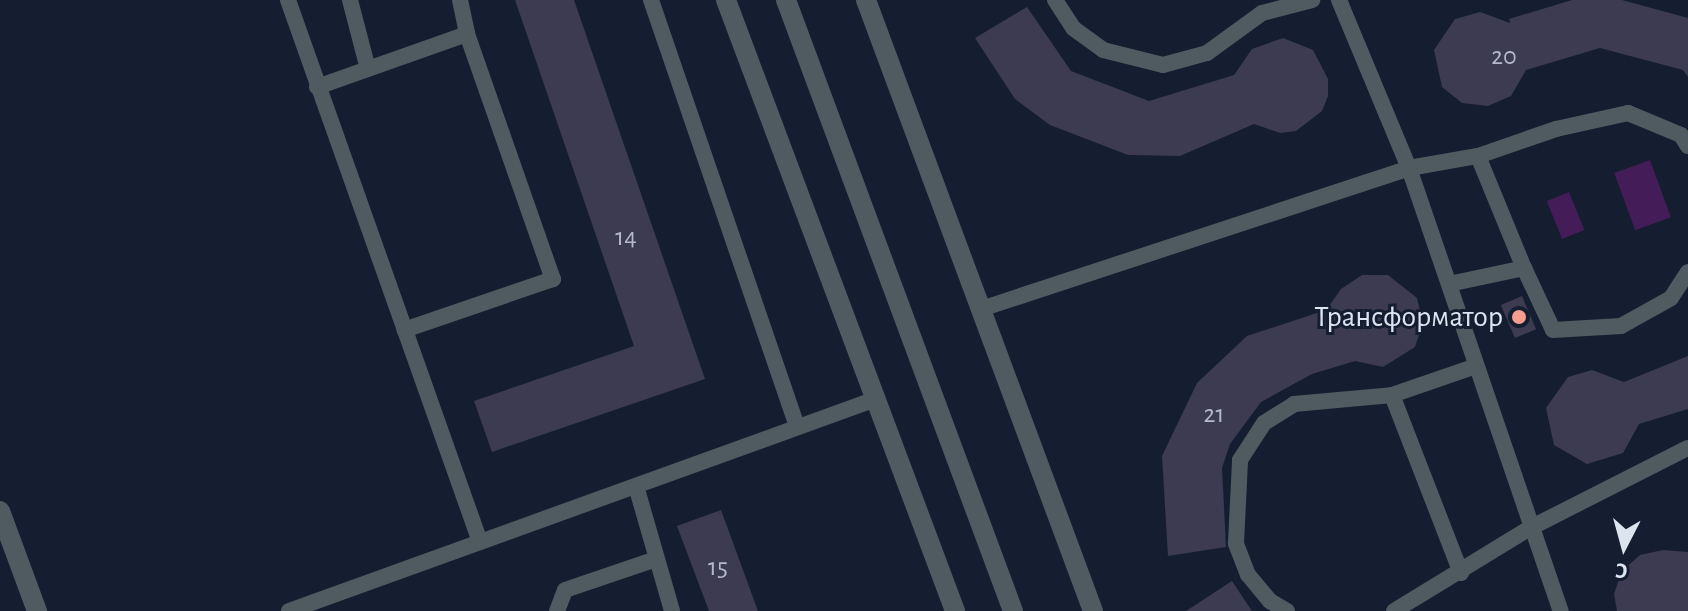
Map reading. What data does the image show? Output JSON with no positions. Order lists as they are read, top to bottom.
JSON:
{
  "places": ["Трансформатор"],
  "house_numbers": [
    "20",
    "14",
    "21",
    "15"
  ],
  "north": "bottom"
}
